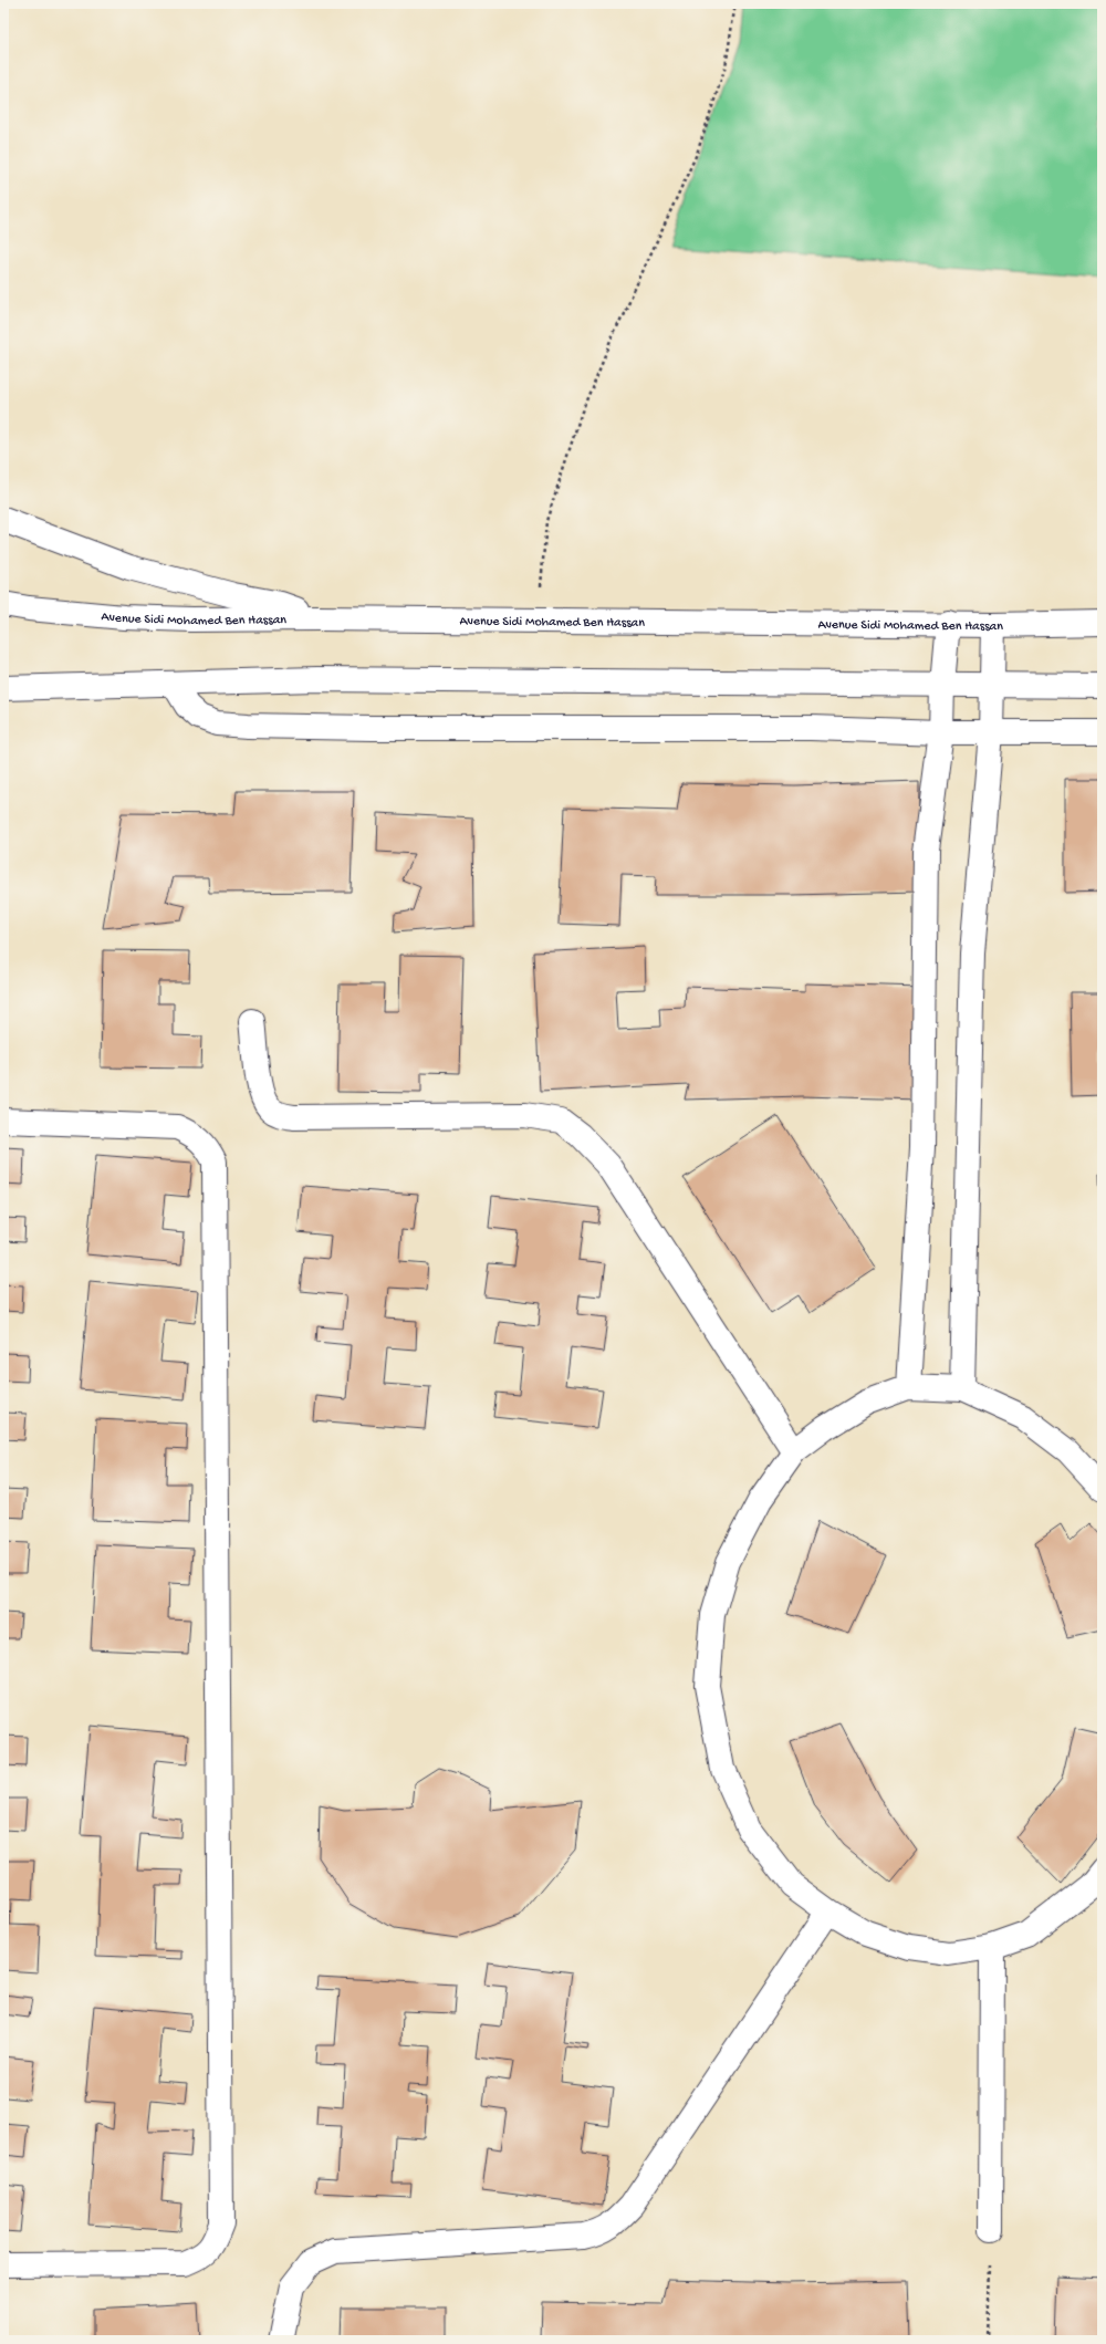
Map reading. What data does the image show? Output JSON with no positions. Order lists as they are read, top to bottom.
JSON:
{
  "streets": {
    "street": ["Avenue Sidi Mohamed Ben Hassan"]
  }
}
